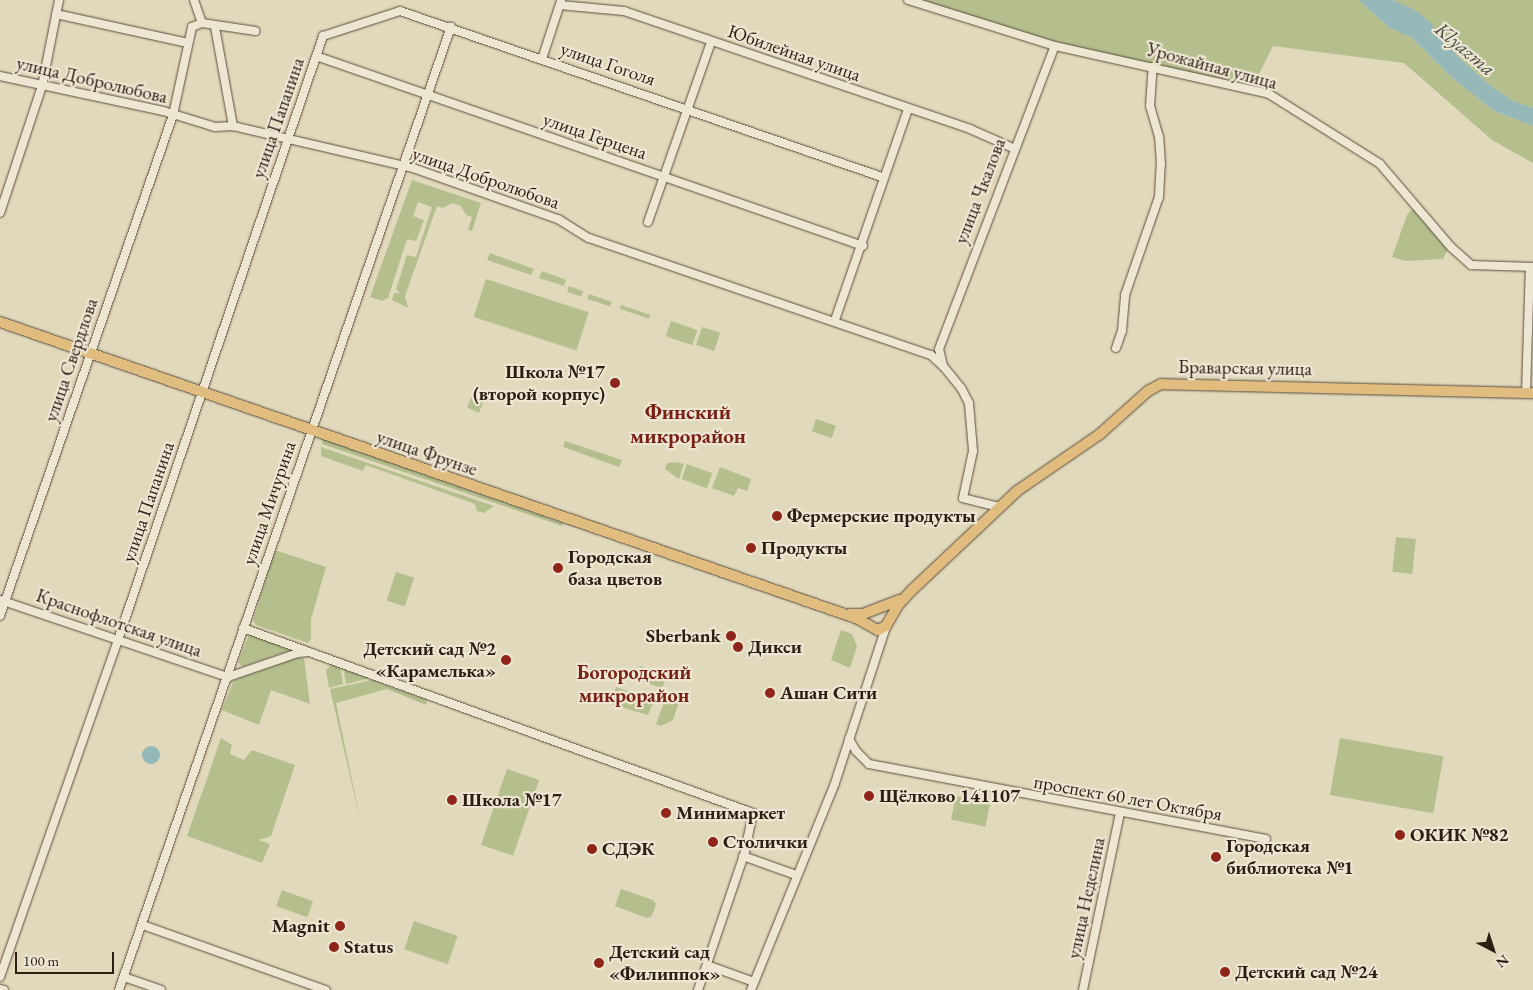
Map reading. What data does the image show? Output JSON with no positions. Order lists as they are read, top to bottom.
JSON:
{
  "streets": {
    "main road": ["Браварская улица", "улица Фрунзе"],
    "street": [
      "Юбилейная улица",
      "улица Гоголя",
      "Урожайная улица",
      "улица Добролюбова",
      "улица Папанина",
      "улица Герцена",
      "улица Чкалова",
      "улица Свердлова",
      "улица Мичурина",
      "Краснофлотская улица",
      "проспект 60 лет Октября",
      "улица Неделина"
    ]
  },
  "crossings": [
    ["Юбилейная улица", "улица Гоголя"],
    ["Юбилейная улица", "улица Чкалова"],
    ["улица Гоголя", "улица Папанина"],
    ["улица Гоголя", "улица Мичурина"],
    ["Урожайная улица", "улица Чкалова"],
    ["улица Добролюбова", "улица Папанина"],
    ["улица Добролюбова", "улица Чкалова"],
    ["улица Добролюбова", "улица Свердлова"],
    ["улица Добролюбова", "улица Мичурина"],
    ["улица Папанина", "улица Герцена"],
    ["улица Папанина", "улица Фрунзе"],
    ["улица Папанина", "Краснофлотская улица"],
    ["улица Герцена", "улица Мичурина"],
    ["улица Свердлова", "улица Фрунзе"],
    ["улица Свердлова", "Краснофлотская улица"],
    ["улица Фрунзе", "улица Мичурина"],
    ["улица Мичурина", "Краснофлотская улица"],
    ["проспект 60 лет Октября", "улица Неделина"]
  ],
  "districts": ["Финский микрорайон", "Богородский микрорайон"],
  "water": ["Klyazma"],
  "places": [
    "Школа №17 (второй корпус)",
    "Фермерские продукты",
    "Продукты",
    "Городская база цветов",
    "Sberbank",
    "Дикси",
    "Детский сад №2 «Карамелька»",
    "Ашан Сити",
    "Щёлково 141107",
    "Школа №17",
    "Минимаркет",
    "ОКИК №82",
    "Столички",
    "СДЭК",
    "Городская библиотека №1",
    "Magnit",
    "Status",
    "Детский сад «Филиппок»",
    "Детский сад №24"
  ],
  "scale_bar": "100 m",
  "north": "bottom right"
}
